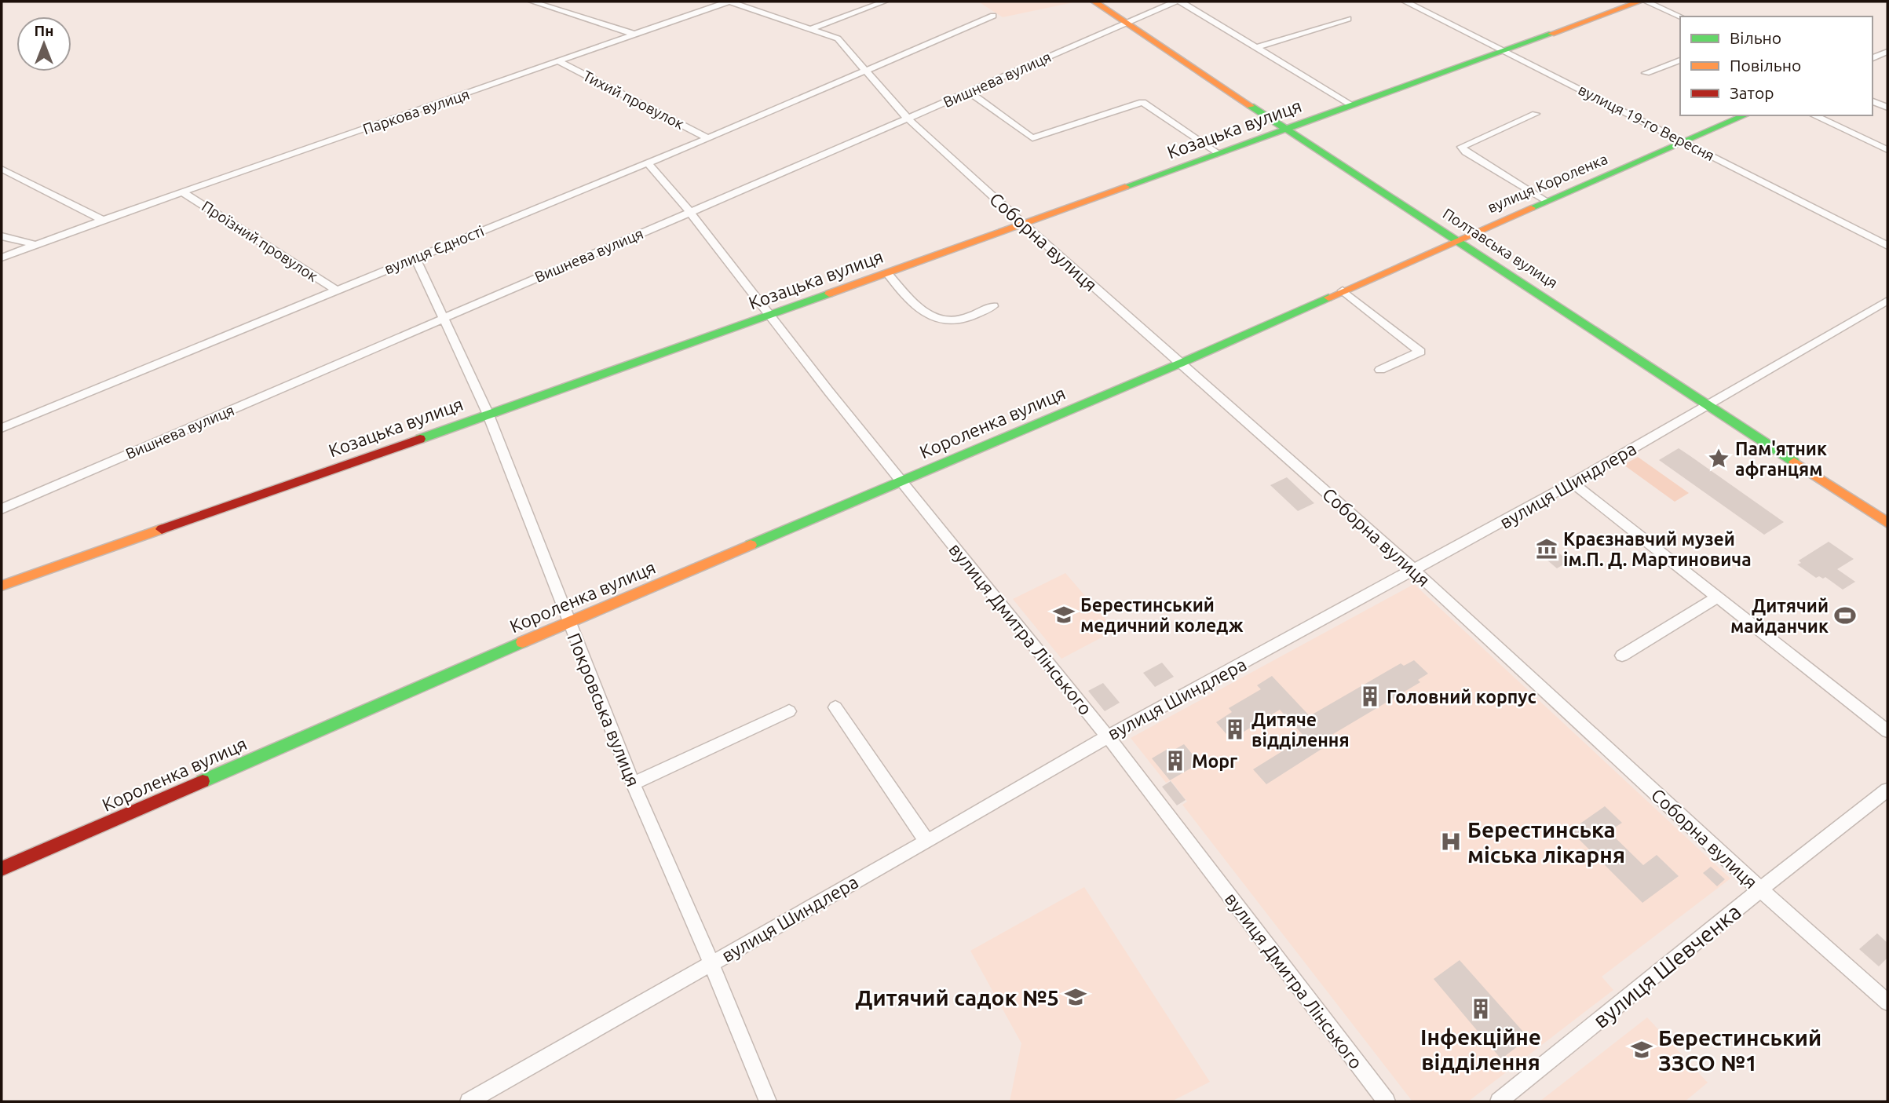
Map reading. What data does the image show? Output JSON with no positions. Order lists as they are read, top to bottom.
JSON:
{
  "streets": {
    "main road": [
      "Козацька вулиця",
      "вулиця Короленка",
      "Полтавська вулиця",
      "Короленка вулиця"
    ],
    "street": [
      "Вишнева вулиця",
      "Тихий провулок",
      "Паркова вулиця",
      "вулиця 19-го Вересня",
      "Проїзний провулок",
      "Соборна вулиця",
      "вулиця Єдності",
      "вулиця Шиндлера",
      "вулиця Дмитра Лінського",
      "Покровська вулиця",
      "вулиця Шевченка"
    ]
  },
  "crossings": [
    ["Вишнева вулиця", "Соборна вулиця"],
    ["Вишнева вулиця", "Полтавська вулиця"],
    ["Вишнева вулиця", "вулиця Дмитра Лінського"],
    ["Вишнева вулиця", "Покровська вулиця"],
    ["Тихий провулок", "Паркова вулиця"],
    ["Тихий провулок", "вулиця Єдності"],
    ["Паркова вулиця", "Проїзний провулок"],
    ["Паркова вулиця", "Соборна вулиця"],
    ["вулиця 19-го Вересня", "Козацька вулиця"],
    ["вулиця 19-го Вересня", "вулиця Короленка"],
    ["Козацька вулиця", "Соборна вулиця"],
    ["Козацька вулиця", "Полтавська вулиця"],
    ["Козацька вулиця", "вулиця Дмитра Лінського"],
    ["Козацька вулиця", "Покровська вулиця"],
    ["вулиця Короленка", "Соборна вулиця"],
    ["вулиця Короленка", "Полтавська вулиця"],
    ["вулиця Короленка", "Короленка вулиця"],
    ["Проїзний провулок", "вулиця Єдності"],
    ["Соборна вулиця", "вулиця Єдності"],
    ["Соборна вулиця", "Короленка вулиця"],
    ["Соборна вулиця", "вулиця Шиндлера"],
    ["Соборна вулиця", "вулиця Шевченка"],
    ["Полтавська вулиця", "вулиця Шиндлера"],
    ["вулиця Єдності", "вулиця Дмитра Лінського"],
    ["вулиця Єдності", "Покровська вулиця"],
    ["Короленка вулиця", "вулиця Дмитра Лінського"],
    ["Короленка вулиця", "Покровська вулиця"],
    ["вулиця Шиндлера", "вулиця Дмитра Лінського"],
    ["вулиця Шиндлера", "Покровська вулиця"]
  ],
  "places": {
    "place": ["Пам'ятник афганцям"],
    "museum": ["Краєзнавчий музей ім.П. Д. Мартиновича"],
    "school or university": ["Берестинський медичний коледж", "Дитячий садок №5", "Берестинський ЗЗСО №1"],
    "sports": ["Дитячий майданчик"],
    "building": [
      "Головний корпус",
      "Дитяче відділення",
      "Морг",
      "Інфекційне відділення"
    ],
    "hospital": ["Берестинська міська лікарня"]
  },
  "legend": ["Вільно", "Повільно", "Затор"],
  "north": "top"
}
